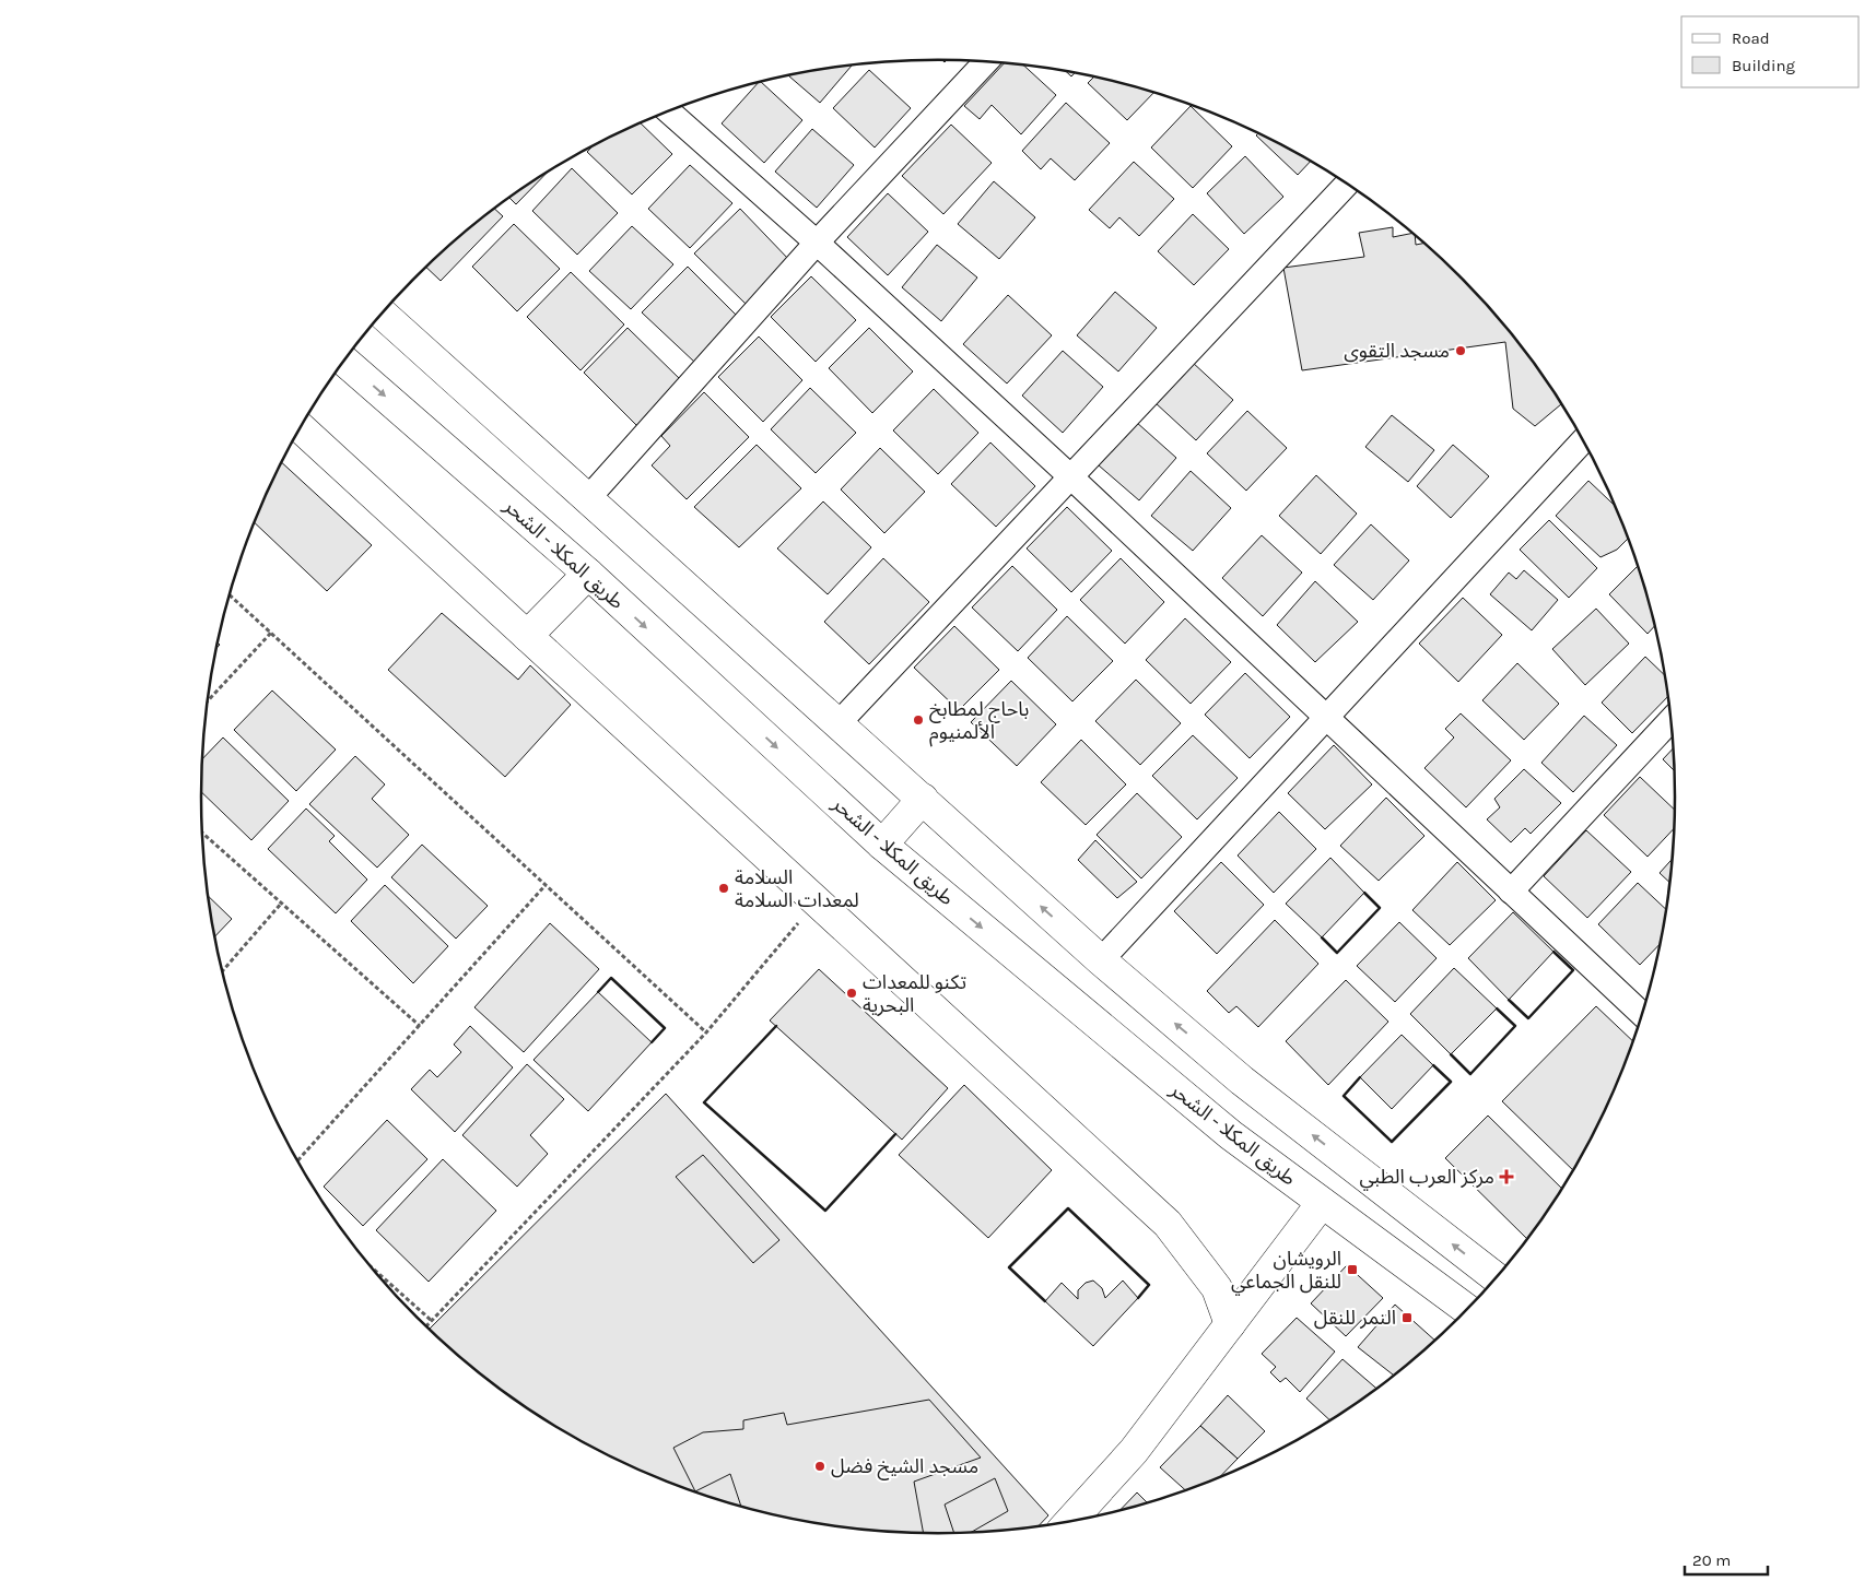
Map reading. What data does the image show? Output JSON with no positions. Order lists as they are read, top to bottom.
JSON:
{
  "streets": {
    "main road": ["طريق المكلا - الشحر"]
  },
  "places": {
    "other": [
      "مسجد التقوى",
      "باحاج لمطابخ الألمنيوم",
      "السلامة لمعدات السلامة",
      "تكنو للمعدات البحرية",
      "مسجد الشيخ فضل"
    ],
    "health": ["مركز العرب الطبي"],
    "transit": ["الرويشان للنقل الجماعي", "النمر للنقل"]
  },
  "legend": ["Road", "Building"],
  "scale_bar": "20 m"
}
